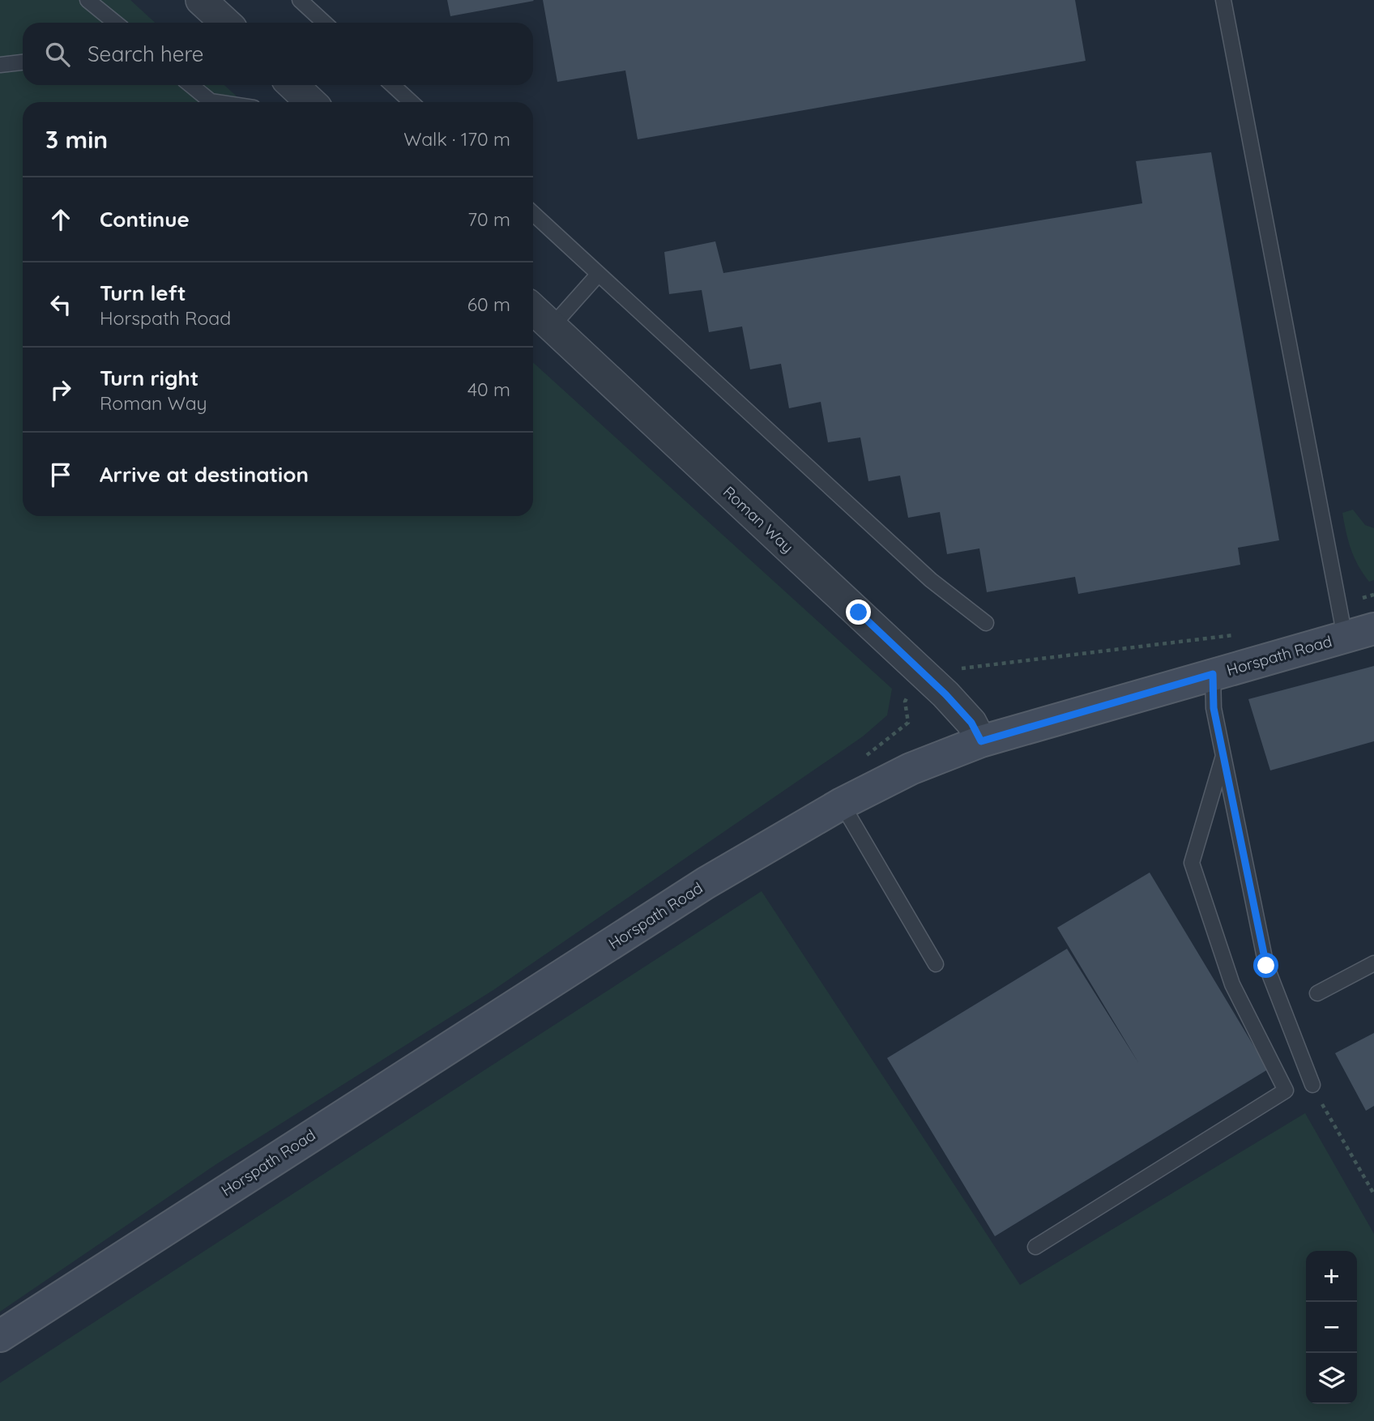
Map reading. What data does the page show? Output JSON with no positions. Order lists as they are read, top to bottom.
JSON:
{
  "streets": {
    "street": ["Roman Way", "Horspath Road"]
  },
  "crossings": [
    ["Roman Way", "Horspath Road"]
  ],
  "page": {
    "search": "Search here",
    "heading": ["3 min", "Walk · 170 m"],
    "list": [
      ["Continue", "70 m"],
      ["Turn left", "Horspath Road", "60 m"],
      ["Turn right", "Roman Way", "40 m"],
      "Arrive at destination"
    ],
    "map_buttons": ["+", "−"]
  }
}
